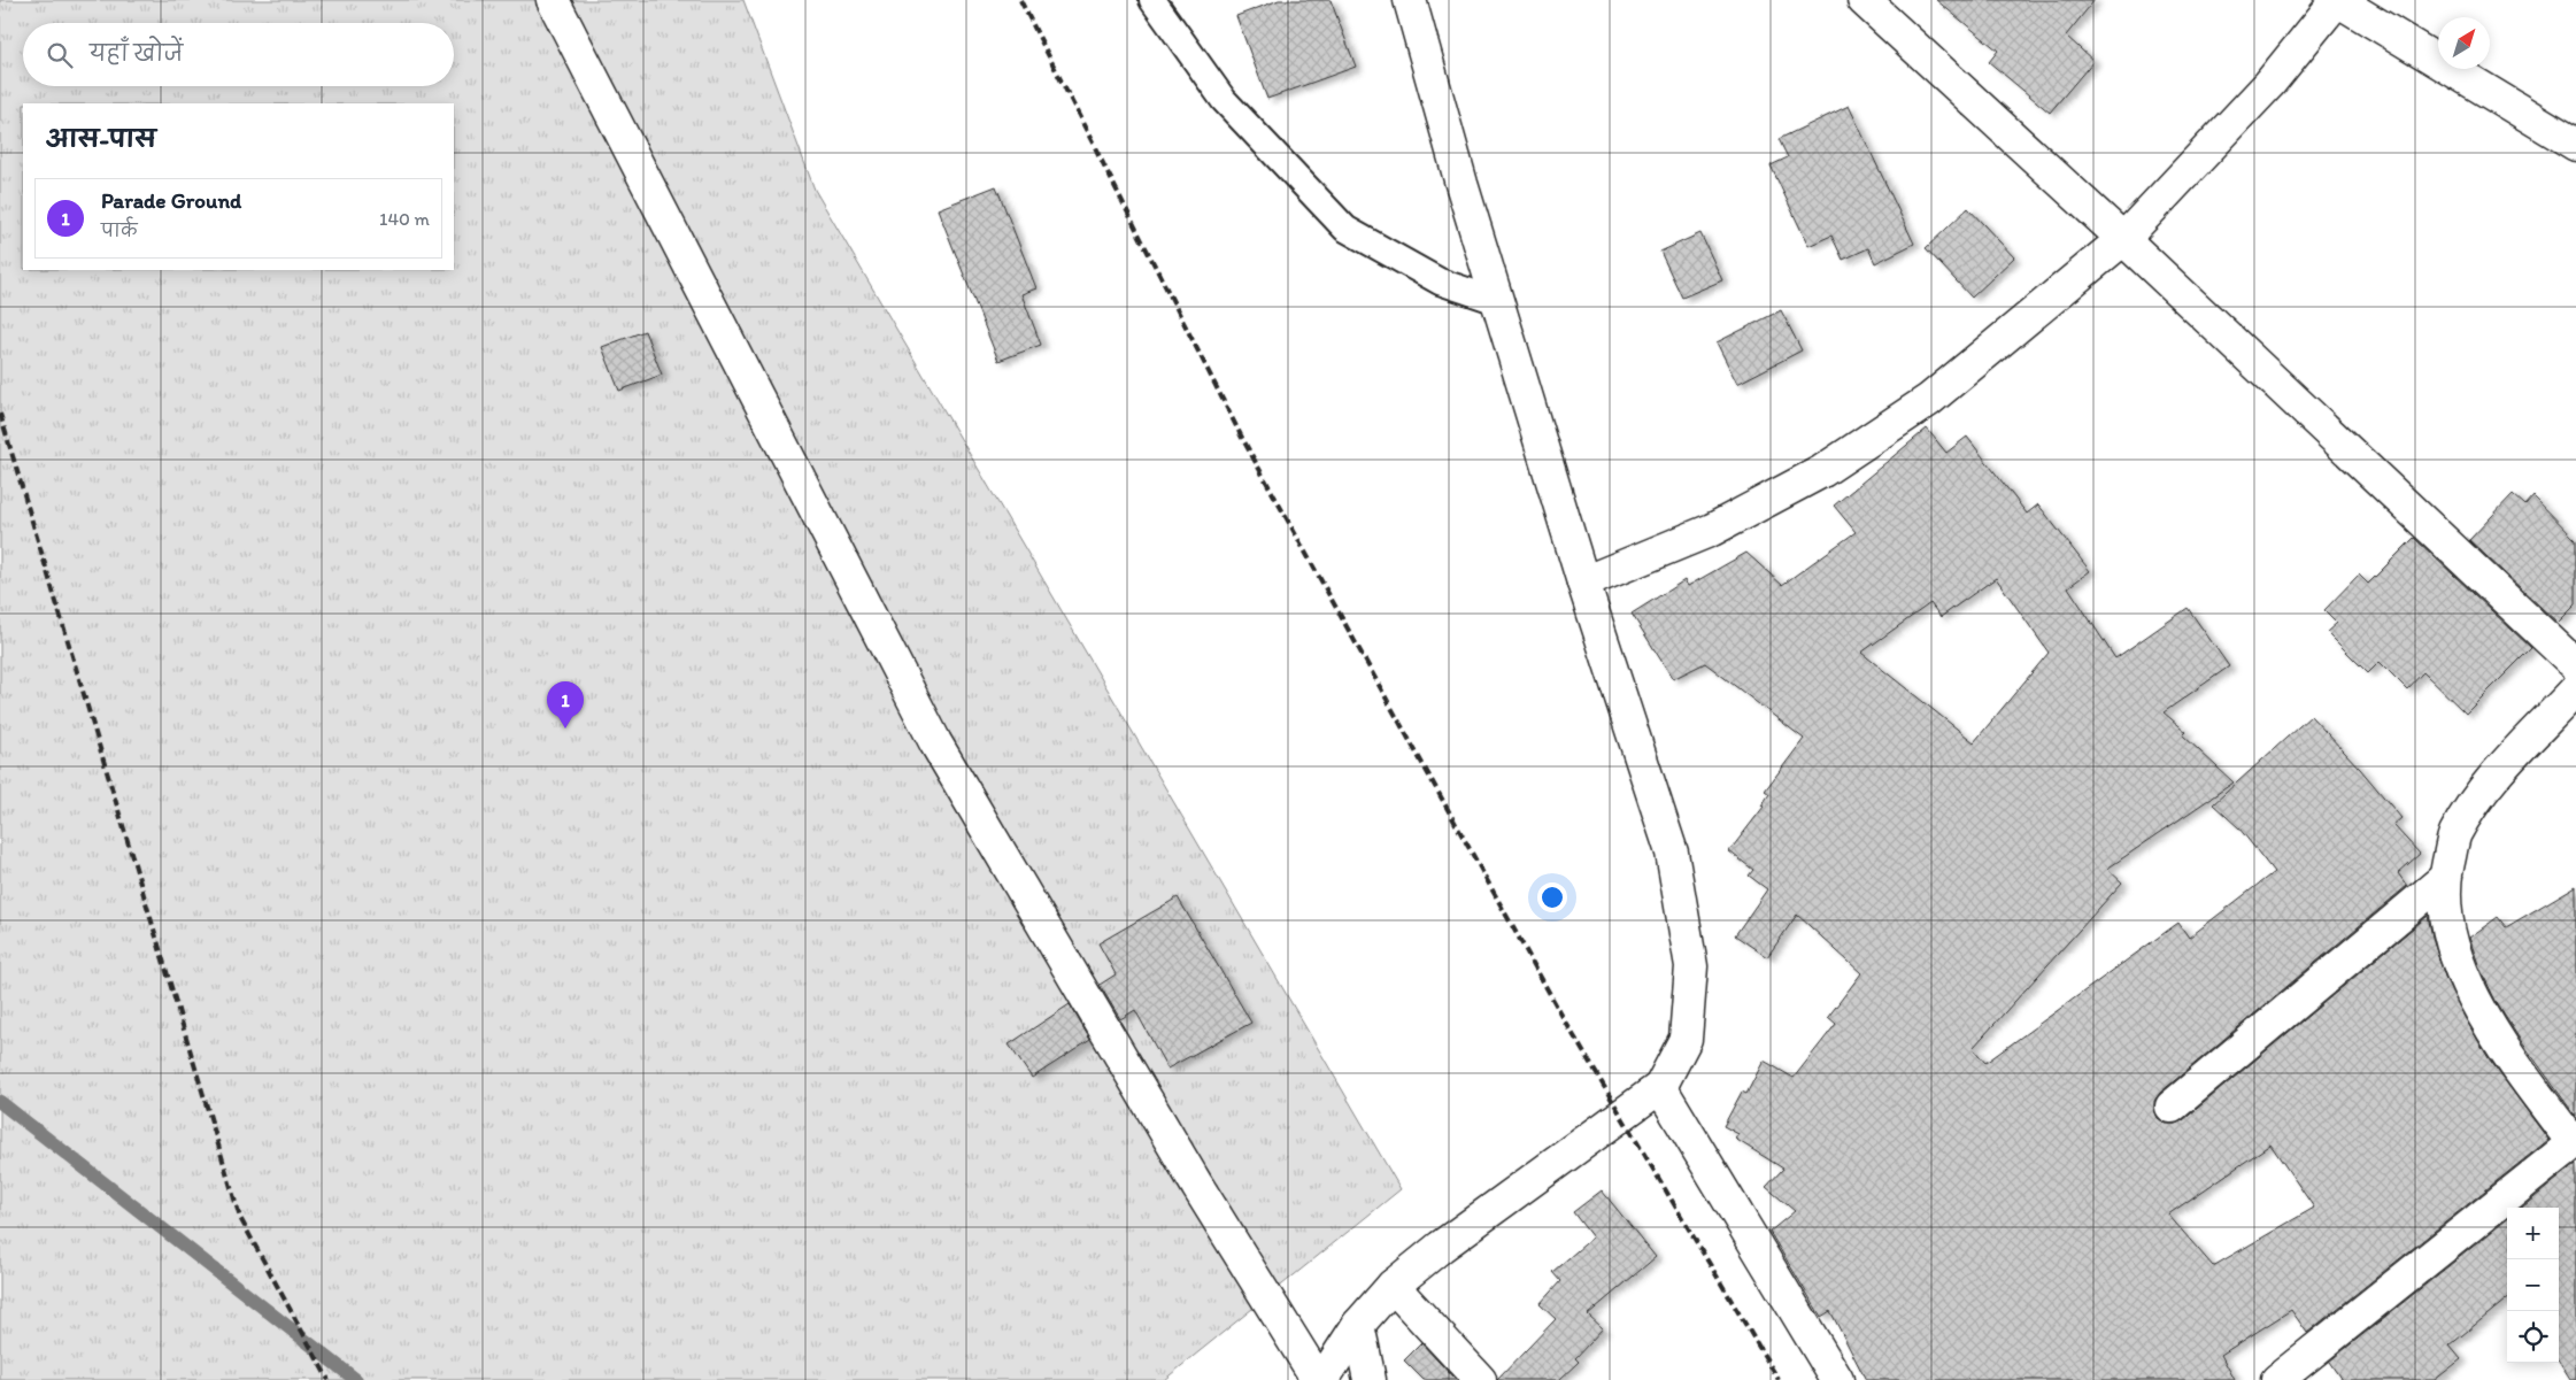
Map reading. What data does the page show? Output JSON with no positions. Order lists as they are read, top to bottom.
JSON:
{
  "north": "top right",
  "page": {
    "search": "यहाँ खोजें",
    "heading": "आस-पास",
    "list": [
      {
        "mark": "1",
        "name": "Parade Ground",
        "note": "पार्क",
        "value": "140 m"
      }
    ],
    "pins": "1",
    "map_buttons": ["+", "−"]
  }
}
